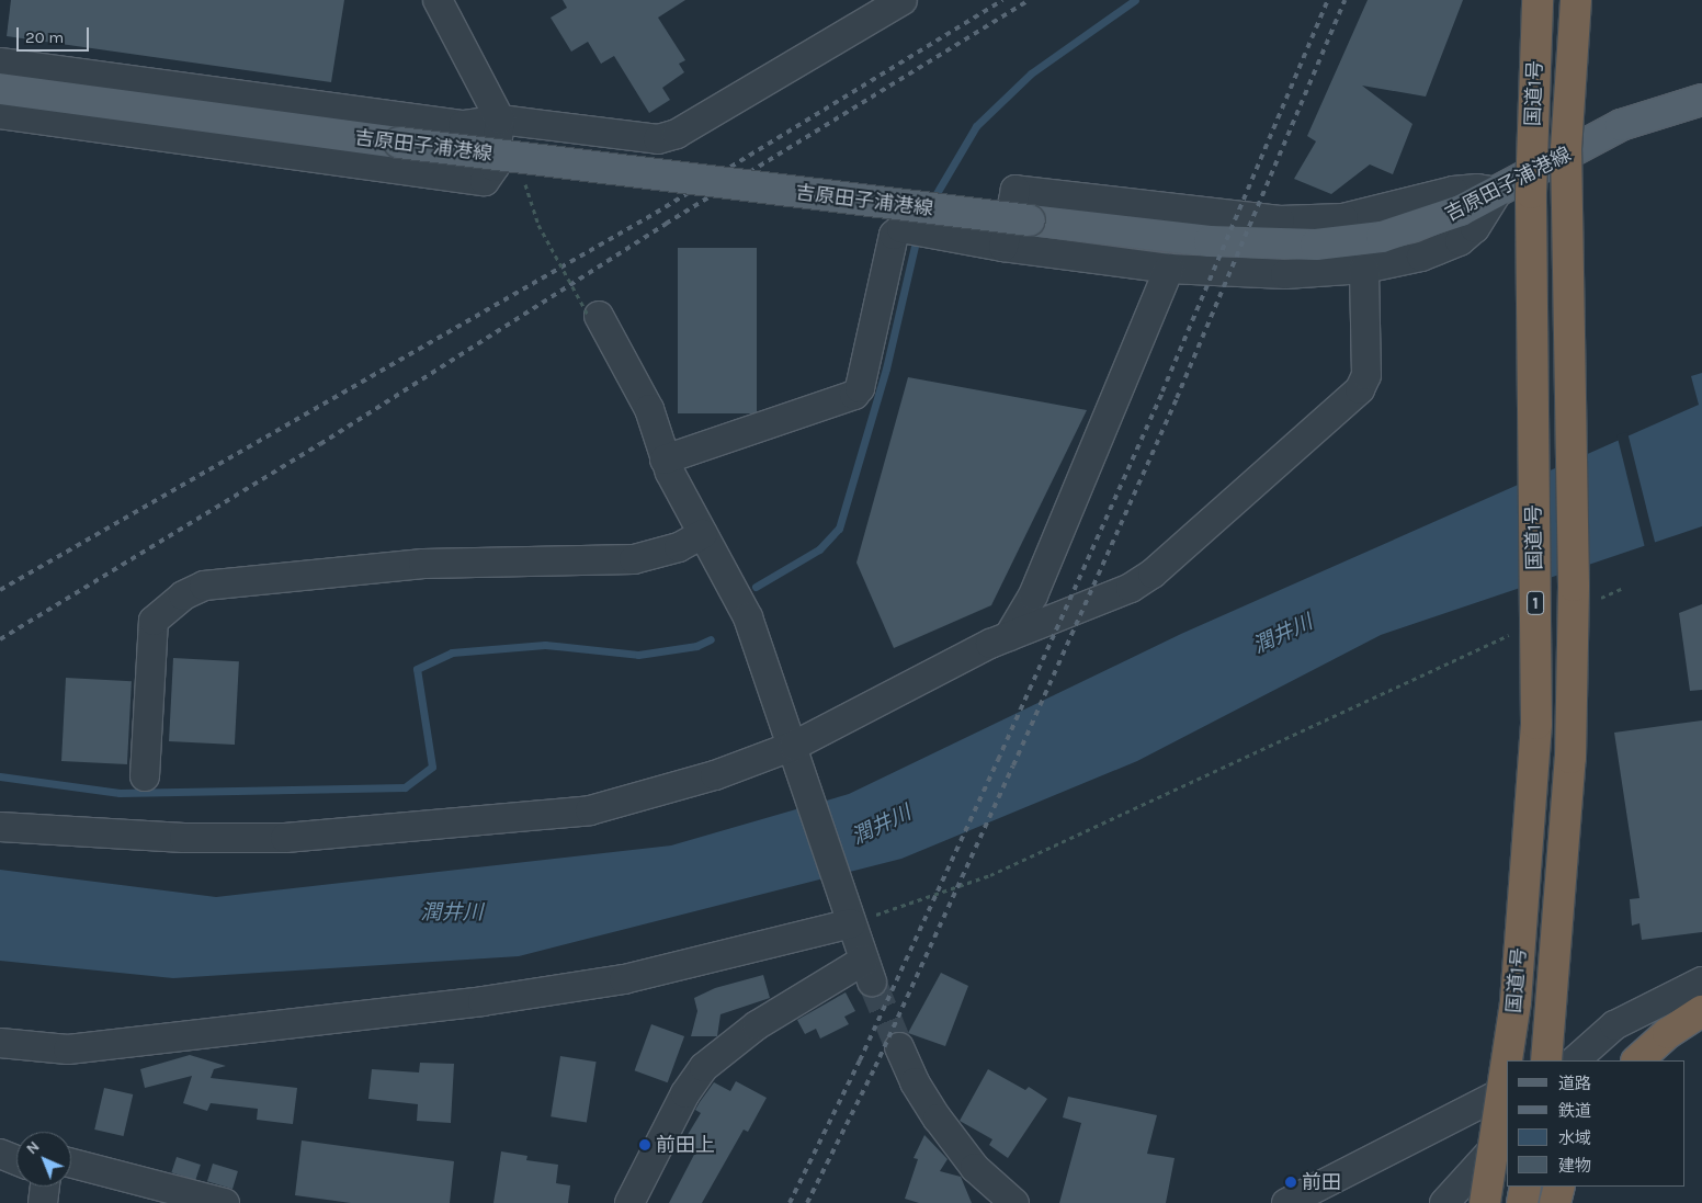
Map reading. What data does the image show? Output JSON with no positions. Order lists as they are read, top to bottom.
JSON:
{
  "streets": {
    "highway": ["国道1号", "1"],
    "main road": ["吉原田子浦港線"]
  },
  "water": ["潤井川"],
  "places": ["前田上", "前田"],
  "legend": [
    "道路",
    "鉄道",
    "水域",
    "建物"
  ],
  "scale_bar": "20 m",
  "north": "top left"
}
